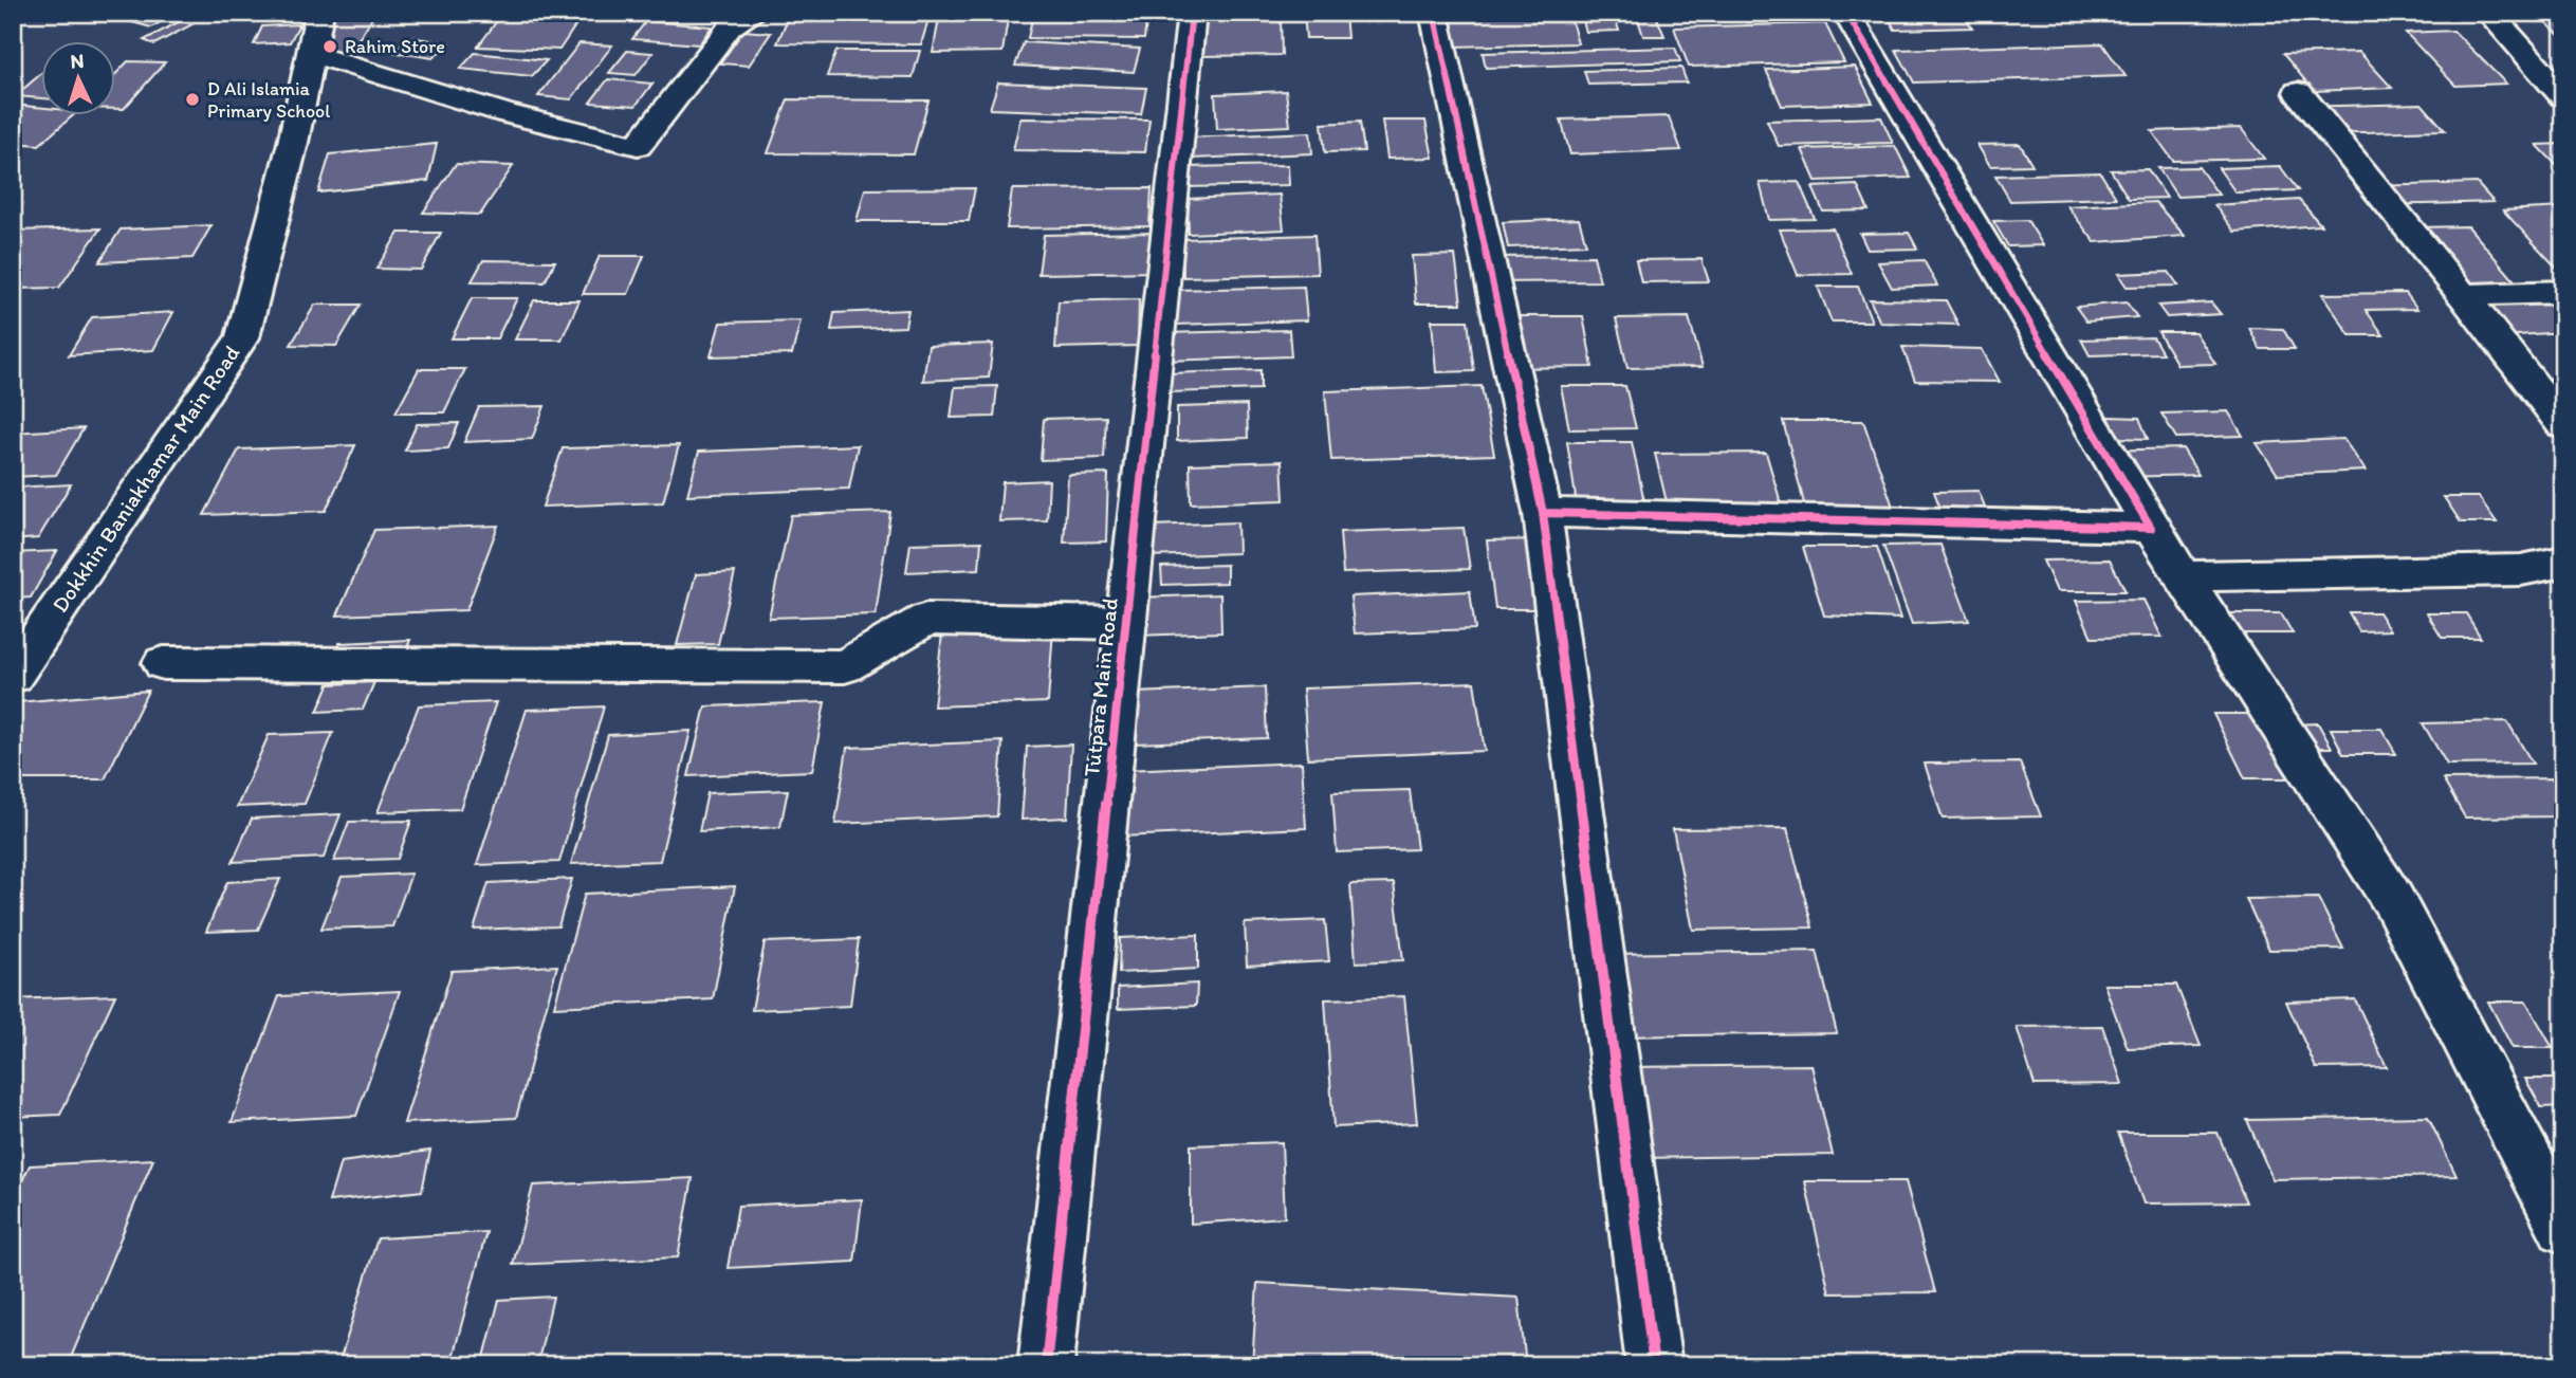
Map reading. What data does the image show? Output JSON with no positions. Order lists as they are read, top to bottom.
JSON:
{
  "streets": {
    "street": ["Dokkhin Baniakhamar Main Road", "Tutpara Main Road"]
  },
  "places": ["Rahim Store", "D Ali Islamia Primary School"],
  "north": "top"
}
